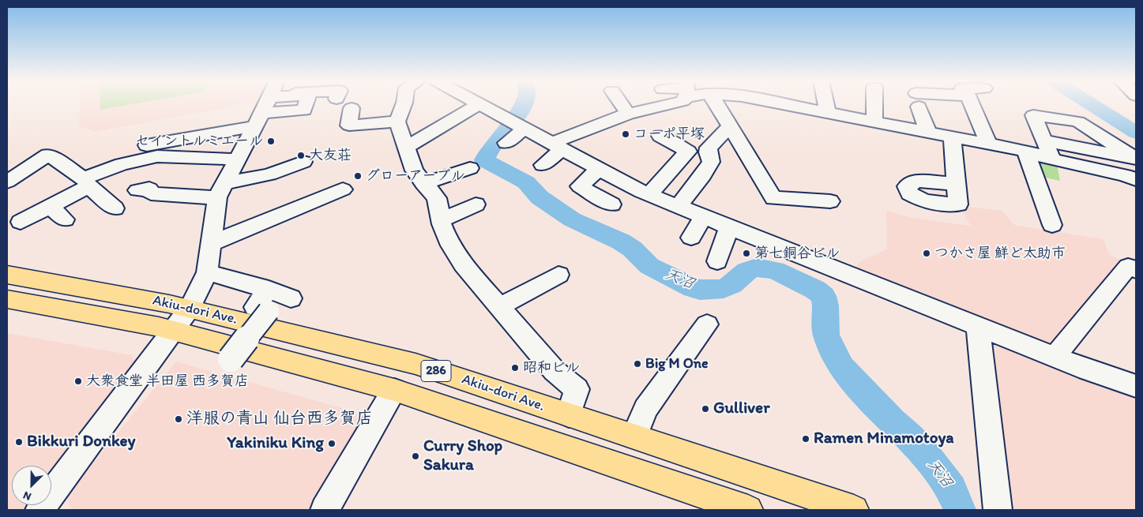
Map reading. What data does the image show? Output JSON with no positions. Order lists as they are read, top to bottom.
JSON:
{
  "streets": {
    "highway": ["Akiu-dori Ave.", "286"]
  },
  "water": ["天沼"],
  "places": [
    "コーポ平塚",
    "セイントルミエール",
    "大友荘",
    "グローアーブル",
    "第七銅谷ビル",
    "つかさ屋 鮮ど太助市",
    "Big M One",
    "昭和ビル",
    "大衆食堂 半田屋 西多賀店",
    "Gulliver",
    "洋服の青山 仙台西多賀店",
    "Ramen Minamotoya",
    "Bikkuri Donkey",
    "Yakiniku King",
    "Curry Shop Sakura"
  ],
  "north": "bottom left"
}
